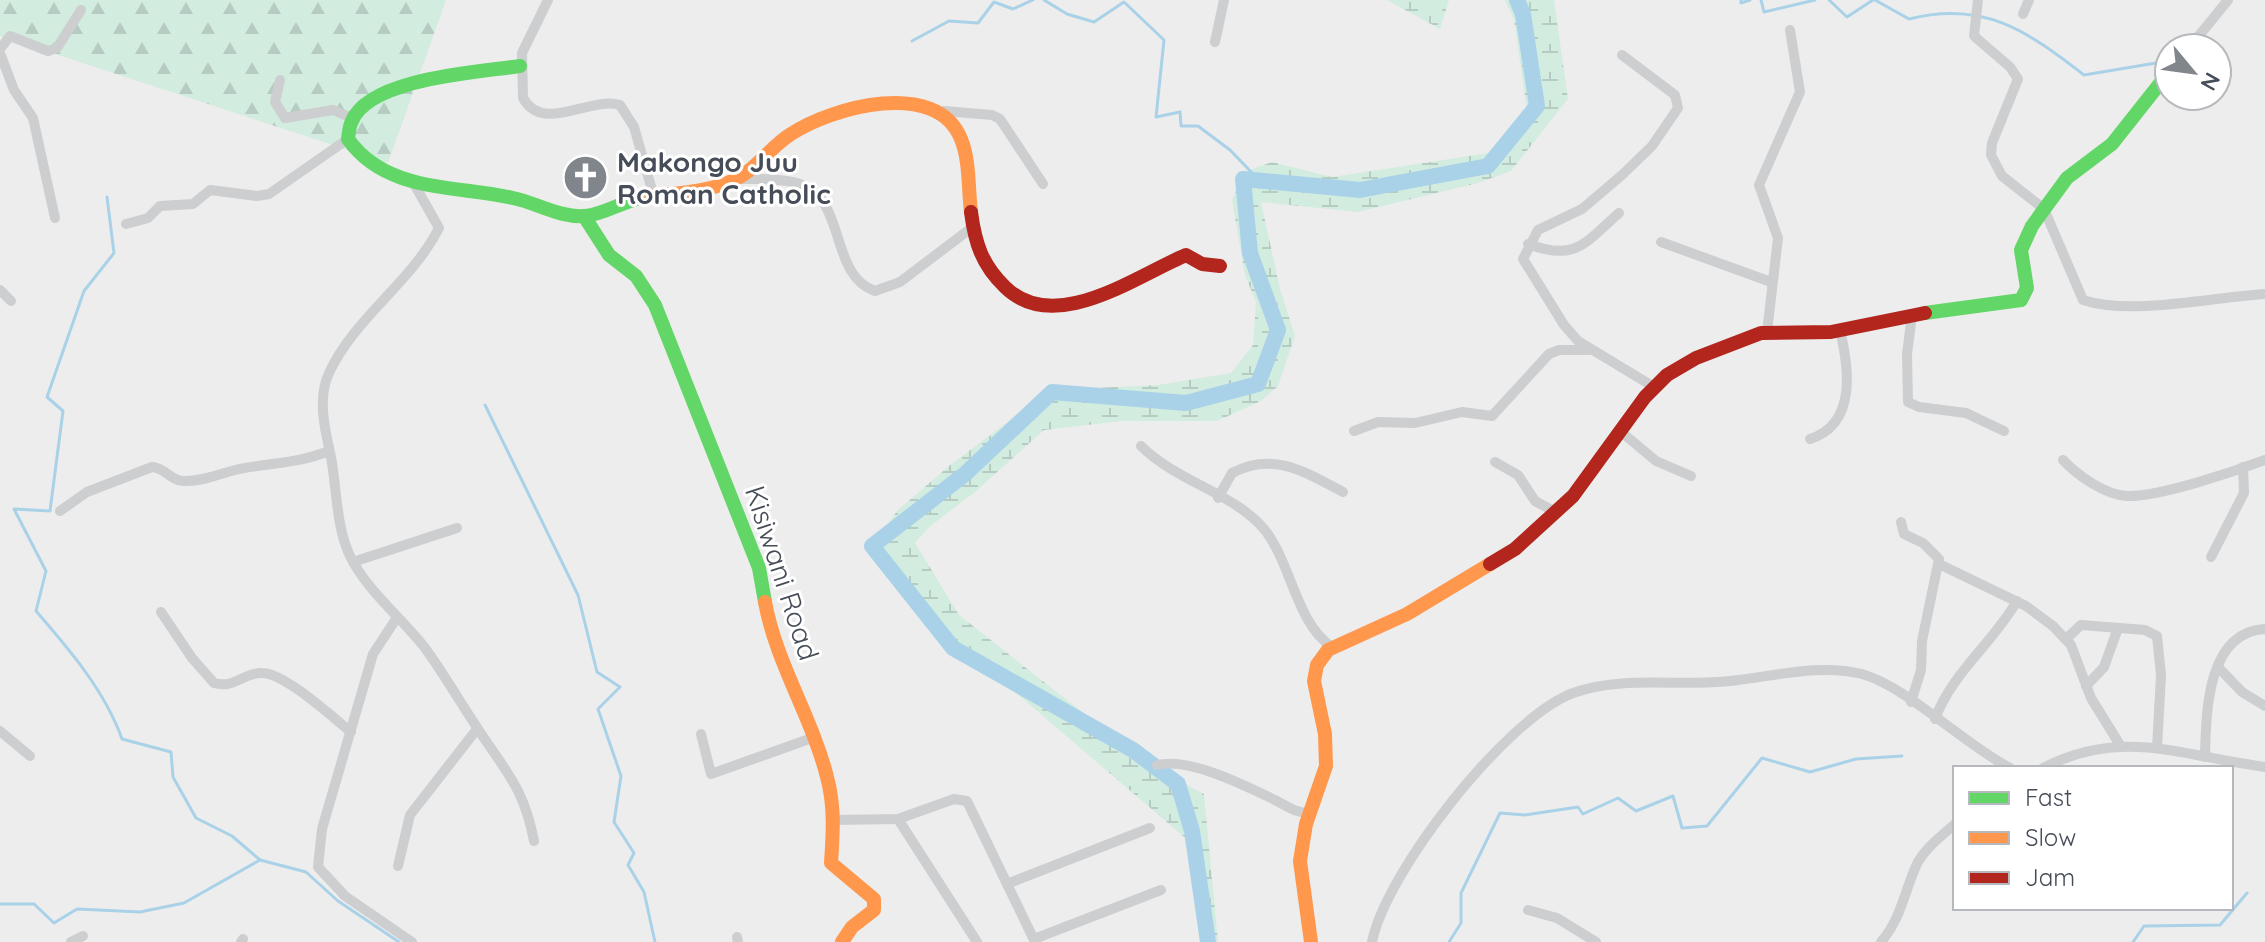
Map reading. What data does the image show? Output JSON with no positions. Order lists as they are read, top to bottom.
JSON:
{
  "streets": {
    "street": ["Kisiwani Road"]
  },
  "places": {
    "church": ["Makongo Juu Roman Catholic"]
  },
  "legend": ["Fast", "Slow", "Jam"],
  "north": "bottom right"
}
